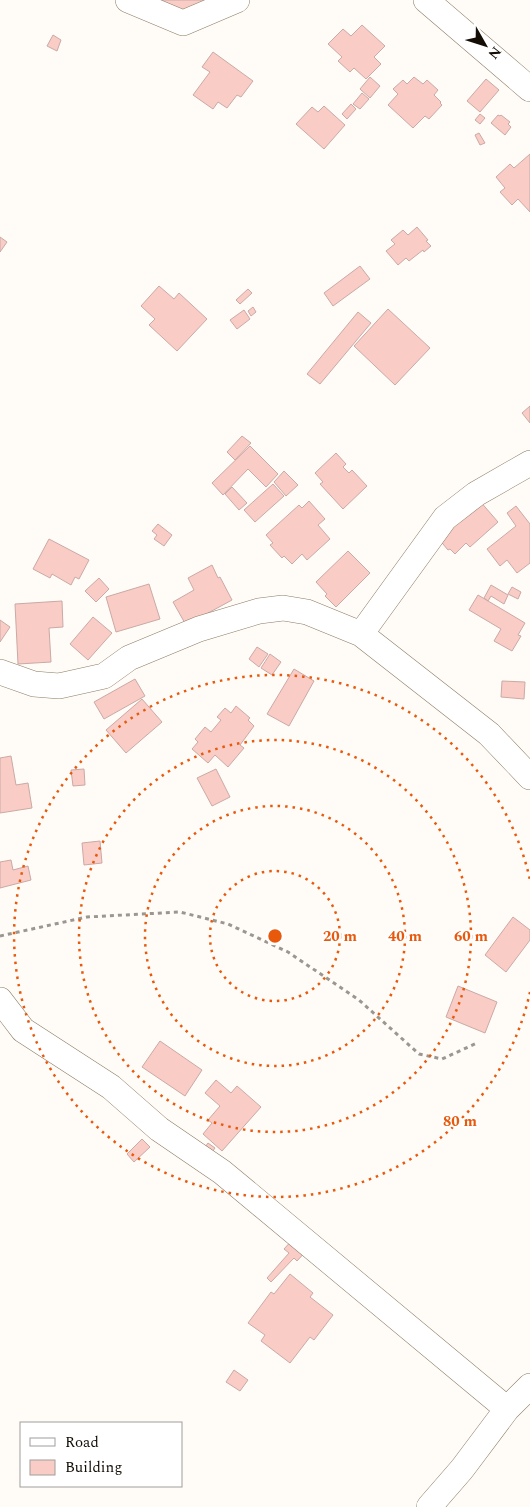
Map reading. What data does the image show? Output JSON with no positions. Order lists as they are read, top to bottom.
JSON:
{
  "legend": ["Road", "Building"],
  "north": "bottom right",
  "rings": [
    "20 m",
    "40 m",
    "60 m",
    "80 m"
  ]
}
